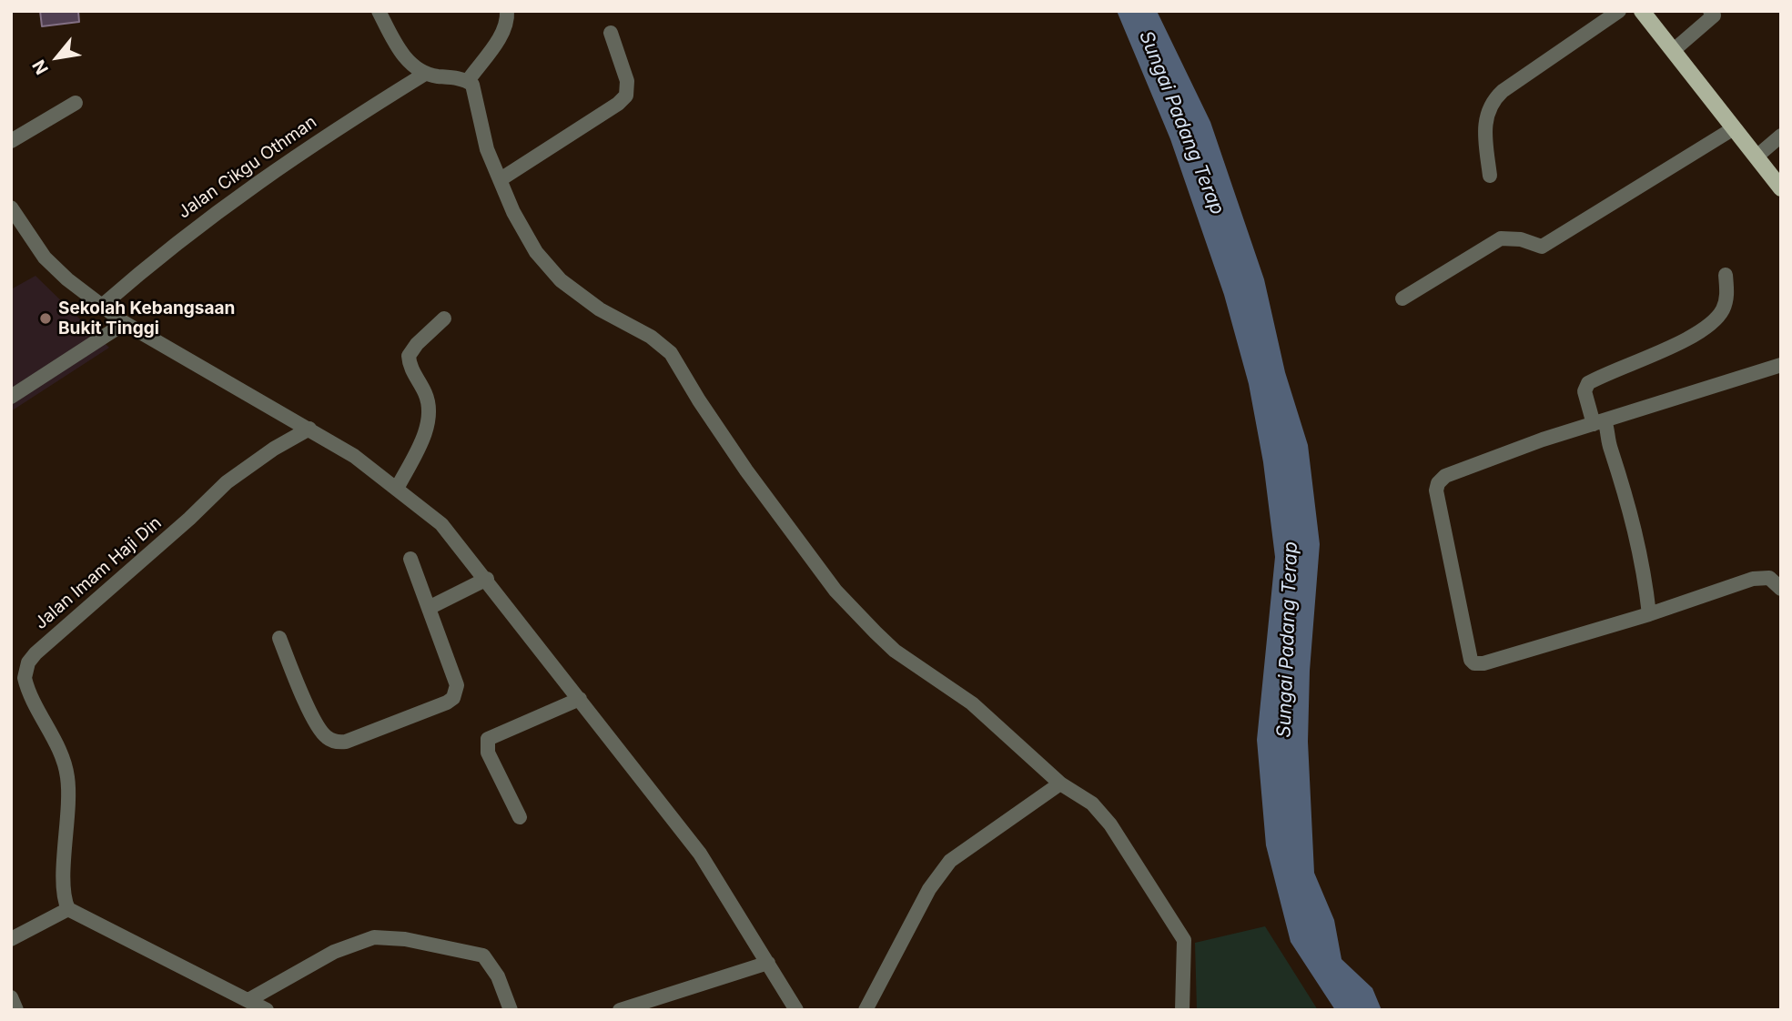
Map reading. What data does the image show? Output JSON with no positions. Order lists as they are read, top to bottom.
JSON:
{
  "streets": {
    "street": ["Jalan Cikgu Othman", "Jalan Imam Haji Din"]
  },
  "water": ["Sungai Padang Terap"],
  "places": ["Sekolah Kebangsaan Bukit Tinggi"],
  "north": "bottom left"
}
